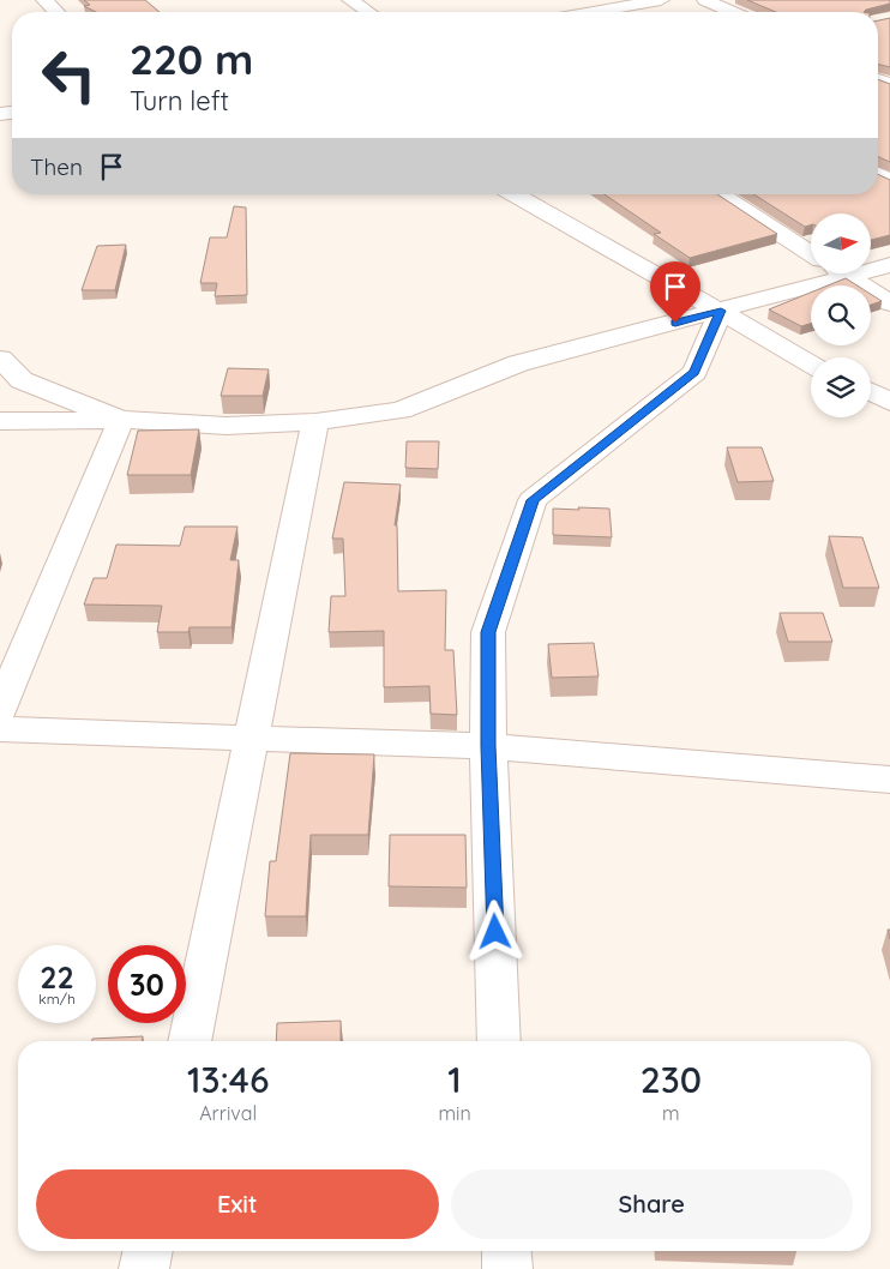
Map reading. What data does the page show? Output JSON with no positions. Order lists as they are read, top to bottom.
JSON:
{
  "north": "right",
  "page": {
    "turn": ["220 m", "Turn left"],
    "then": "Then",
    "speed": "22 km/h",
    "limit": "30",
    "eta": [
      "13:46",
      "Arrival",
      "1",
      "min",
      "230",
      "m"
    ],
    "buttons": ["Exit", "Share"]
  }
}
